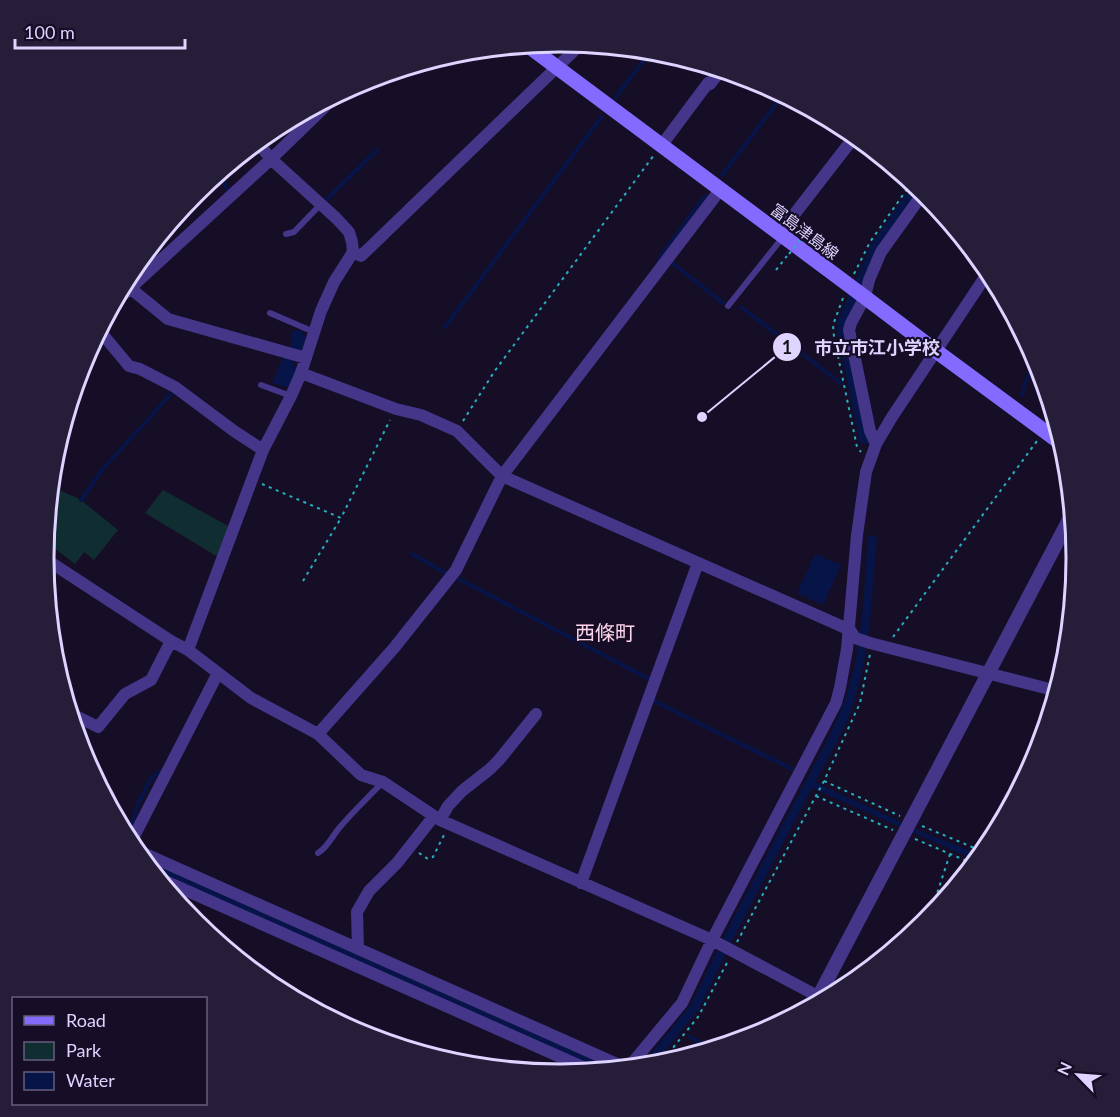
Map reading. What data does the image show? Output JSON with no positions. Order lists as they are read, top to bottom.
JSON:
{
  "streets": {
    "main road": ["富島津島線"]
  },
  "districts": ["西條町"],
  "places": ["市立市江小学校"],
  "legend": ["Road", "Park", "Water"],
  "scale_bar": "100 m",
  "north": "top left"
}
